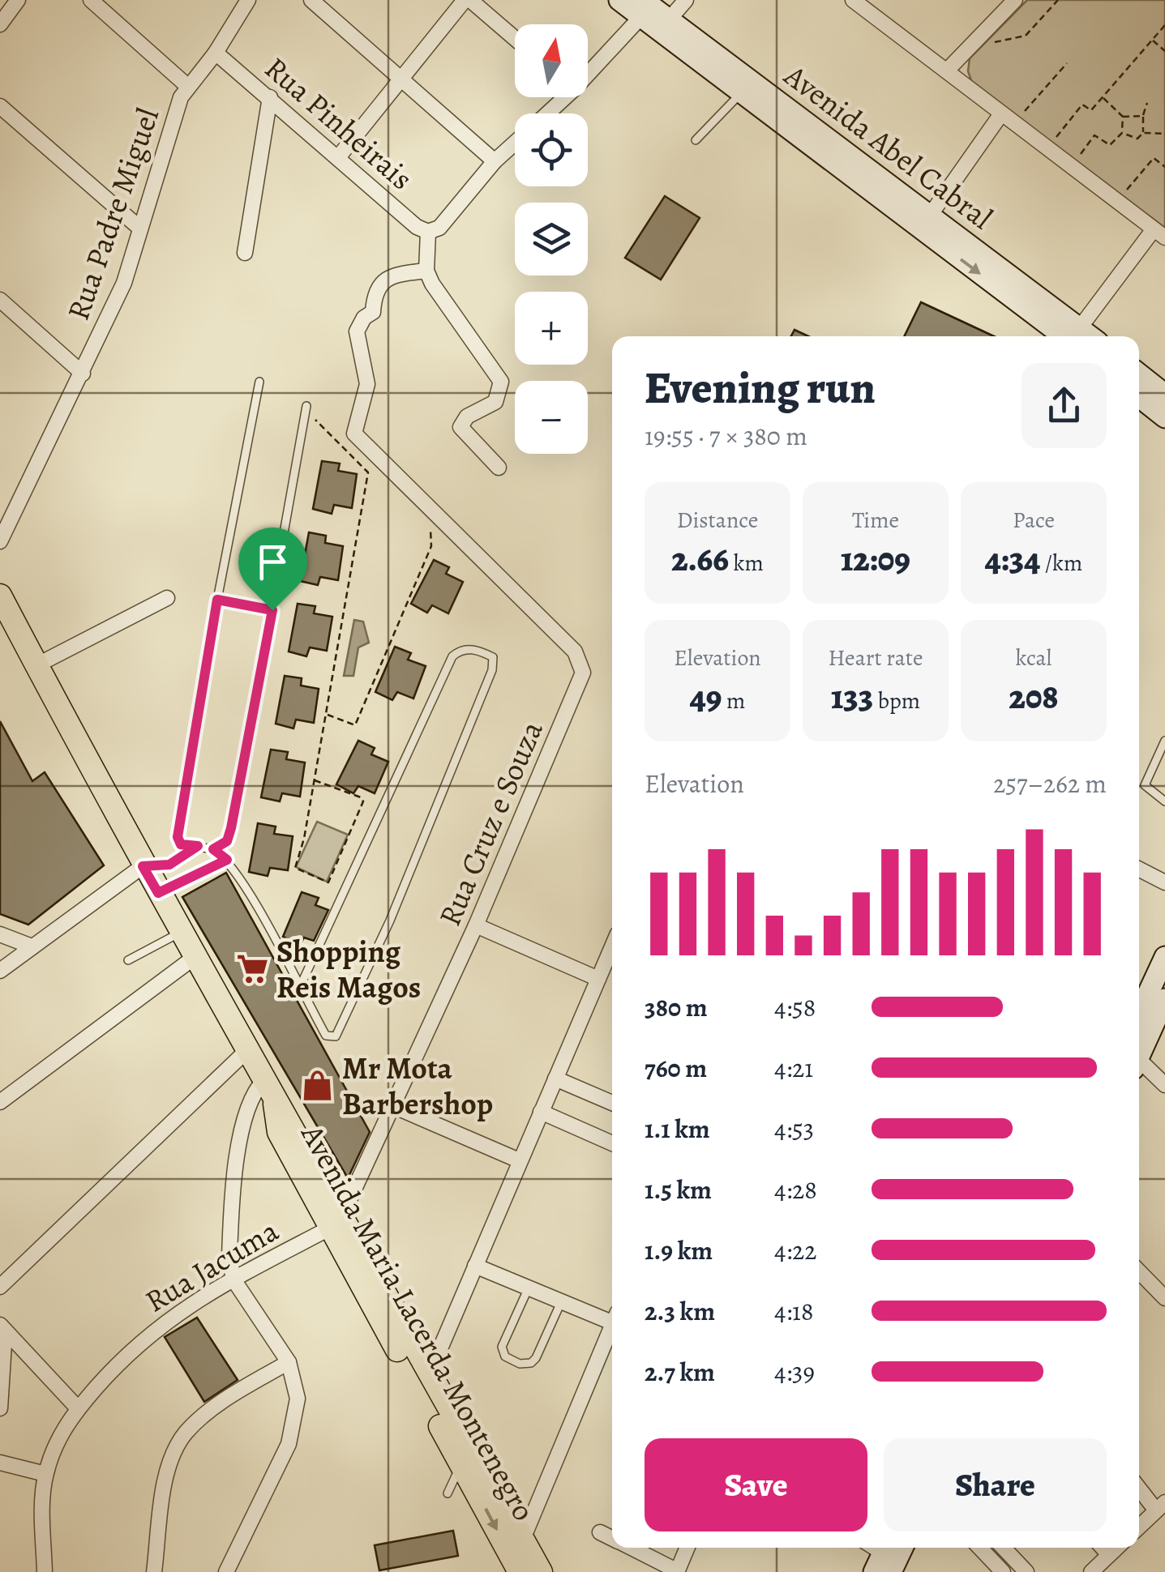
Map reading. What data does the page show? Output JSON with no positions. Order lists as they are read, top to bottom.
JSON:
{
  "streets": {
    "main road": ["Avenida Abel Cabral", "Avenida Maria Lacerda Montenegro"],
    "street": [
      "Rua Pinheirais",
      "Rua Padre Miguel",
      "Rua Cruz e Souza",
      "Rua Jacuma"
    ]
  },
  "crossings": [
    ["Rua Pinheirais", "Rua Padre Miguel"],
    ["Rua Cruz e Souza", "Rua Jacuma"],
    ["Rua Cruz e Souza", "Avenida Maria Lacerda Montenegro"],
    ["Rua Jacuma", "Avenida Maria Lacerda Montenegro"]
  ],
  "places": {
    "supermarket": ["Shopping Reis Magos"],
    "shop": ["Mr Mota Barbershop"]
  },
  "north": "top",
  "page": {
    "map_buttons": ["+", "−"],
    "heading": ["Evening run", "19:55 · 7 × 380 m"],
    "stats": [
      ["Distance", "2.66 km"],
      ["Time", "12:09"],
      ["Pace", "4:34 /km"],
      ["Elevation", "49 m"],
      ["Heart rate", "133 bpm"],
      ["kcal", "208"]
    ],
    "chart": ["Elevation", "257–262 m"],
    "list": [
      {
        "name": "380 m",
        "note": "4:58"
      },
      {
        "name": "760 m",
        "note": "4:21"
      },
      {
        "name": "1.1 km",
        "note": "4:53"
      },
      {
        "name": "1.5 km",
        "note": "4:28"
      },
      {
        "name": "1.9 km",
        "note": "4:22"
      },
      {
        "name": "2.3 km",
        "note": "4:18"
      },
      {
        "name": "2.7 km",
        "note": "4:39"
      }
    ],
    "buttons": ["Save", "Share"]
  }
}
